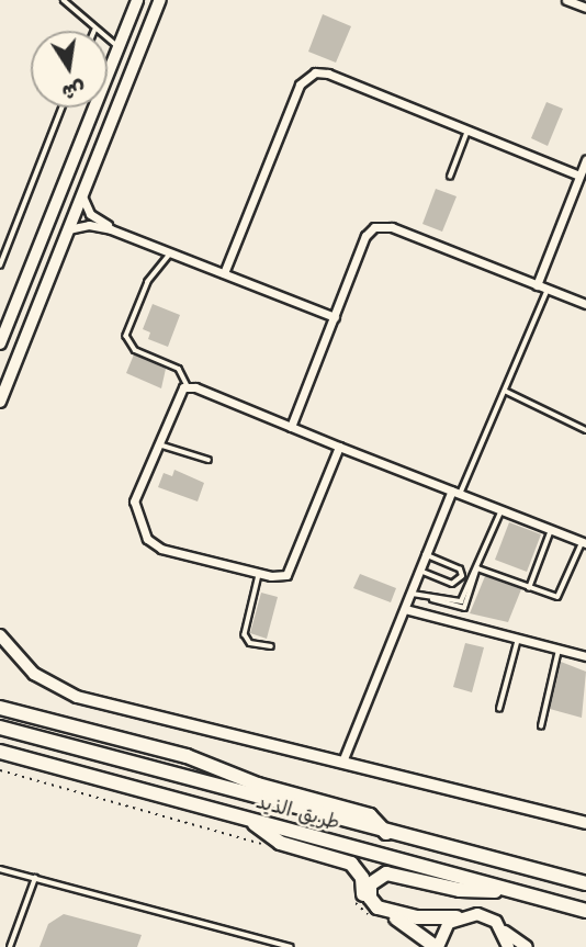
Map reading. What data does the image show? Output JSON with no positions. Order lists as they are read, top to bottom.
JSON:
{
  "streets": {
    "highway": ["طريق الذيد"]
  },
  "north": "bottom"
}
